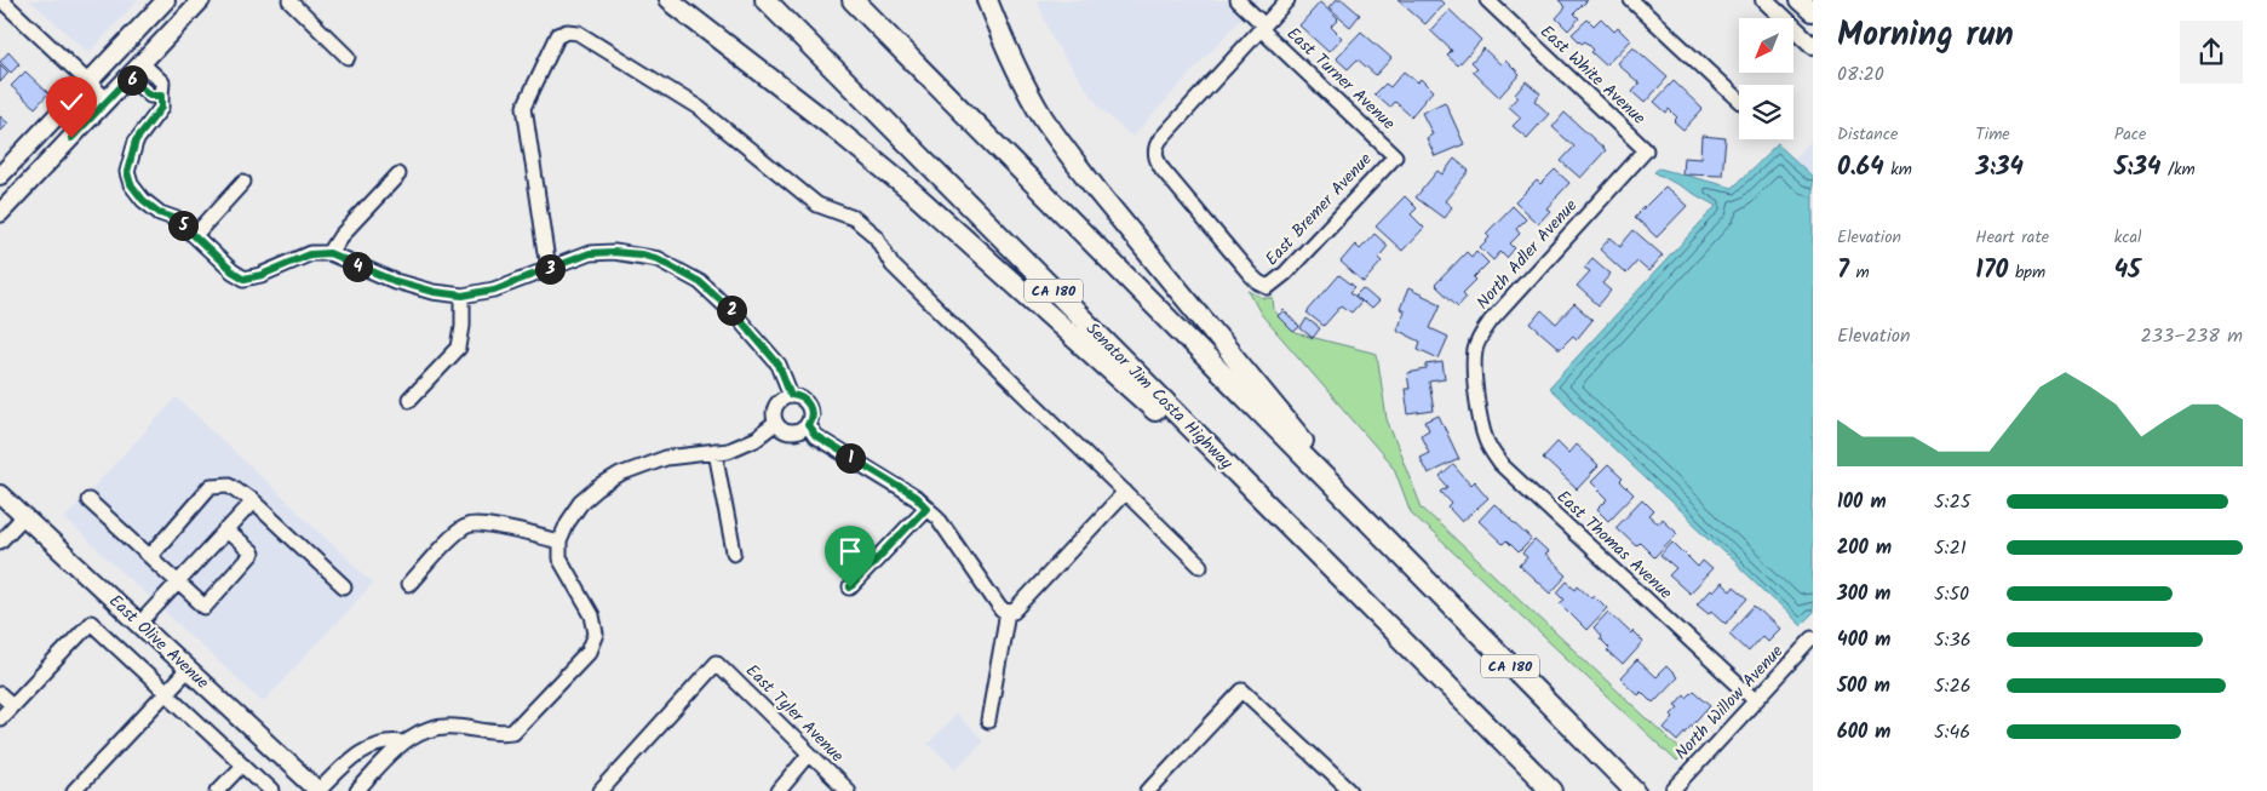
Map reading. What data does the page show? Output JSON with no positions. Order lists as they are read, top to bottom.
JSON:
{
  "streets": {
    "highway": ["CA 180", "Senator Jim Costa Highway"],
    "main road": ["East Olive Avenue"],
    "street": [
      "East White Avenue",
      "East Turner Avenue",
      "East Bremer Avenue",
      "North Adler Avenue",
      "East Thomas Avenue",
      "North Willow Avenue",
      "East Tyler Avenue"
    ]
  },
  "crossings": [
    ["East White Avenue", "North Adler Avenue"],
    ["East Turner Avenue", "East Bremer Avenue"],
    ["North Adler Avenue", "East Thomas Avenue"],
    ["East Thomas Avenue", "North Willow Avenue"]
  ],
  "north": "bottom left",
  "page": {
    "heading": ["Morning run", "08:20"],
    "pins": [
      "6",
      "5",
      "4",
      "3",
      "2",
      "1"
    ],
    "stats": [
      ["Distance", "0.64 km"],
      ["Time", "3:34"],
      ["Pace", "5:34 /km"],
      ["Elevation", "7 m"],
      ["Heart rate", "170 bpm"],
      ["kcal", "45"]
    ],
    "chart": ["Elevation", "233–238 m"],
    "list": [
      {
        "name": "100 m",
        "note": "5:25"
      },
      {
        "name": "200 m",
        "note": "5:21"
      },
      {
        "name": "300 m",
        "note": "5:50"
      },
      {
        "name": "400 m",
        "note": "5:36"
      },
      {
        "name": "500 m",
        "note": "5:26"
      },
      {
        "name": "600 m",
        "note": "5:46"
      }
    ]
  }
}
